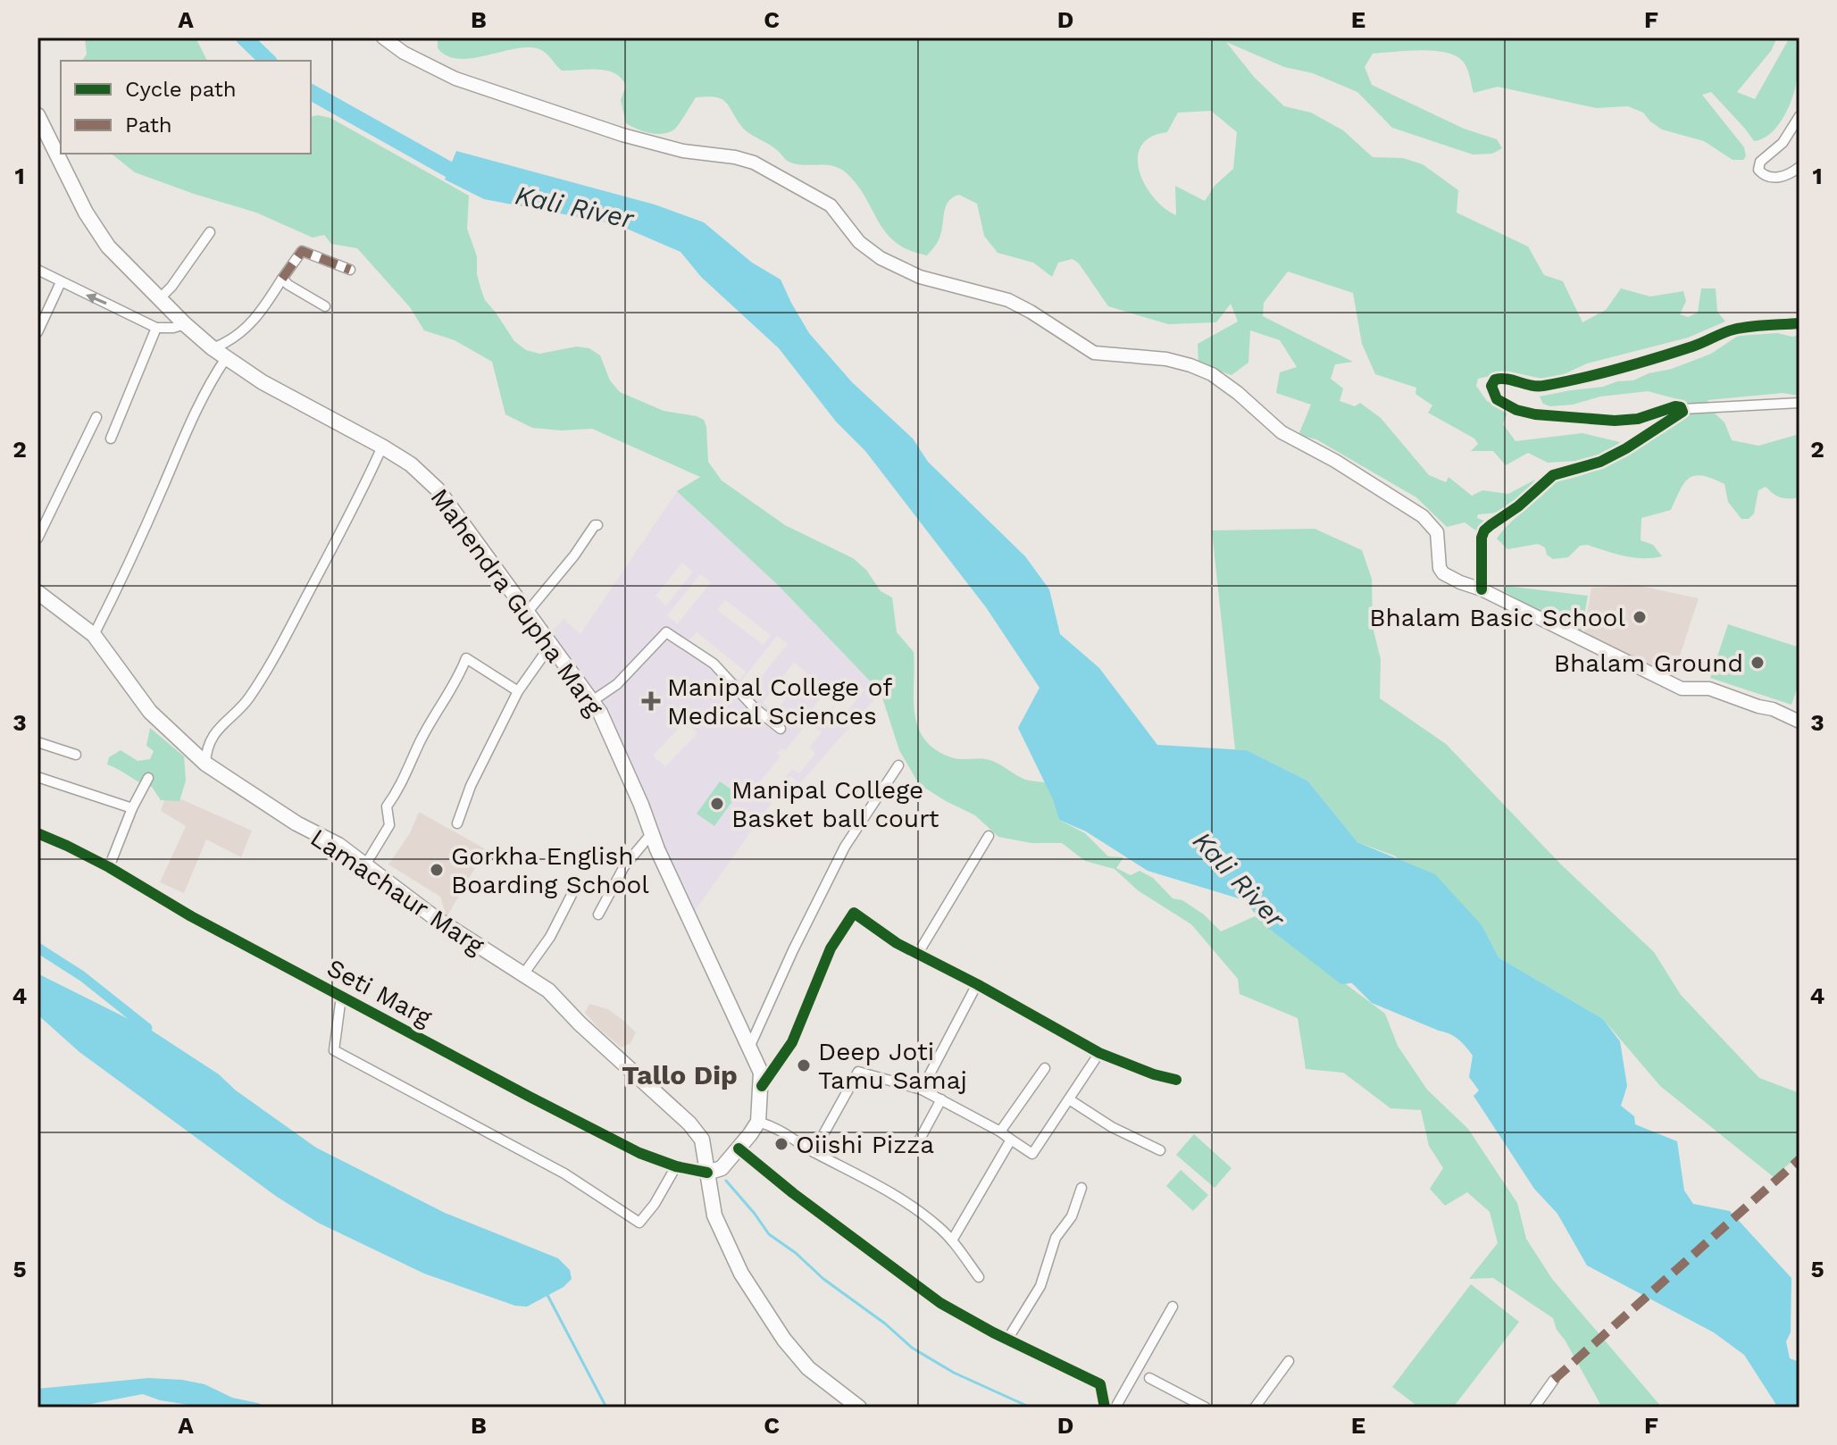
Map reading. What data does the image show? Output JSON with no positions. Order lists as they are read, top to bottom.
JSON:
{
  "streets": {
    "main road": ["Mahendra Gupha Marg", "Lamachaur Marg"],
    "street": ["Seti Marg"]
  },
  "crossings": [
    ["Lamachaur Marg", "Seti Marg"]
  ],
  "districts": ["Tallo Dip"],
  "water": ["Kali River"],
  "places": {
    "other": [
      "Bhalam Basic School",
      "Bhalam Ground",
      "Manipal College Basket ball court",
      "Gorkha English Boarding School",
      "Deep Joti Tamu Samaj",
      "Oiishi Pizza"
    ],
    "health": ["Manipal College of Medical Sciences"]
  },
  "legend": ["Cycle path", "Path"],
  "grid": {
    "columns": [
      "A",
      "B",
      "C",
      "D",
      "E",
      "F"
    ],
    "rows": [
      "1",
      "2",
      "3",
      "4",
      "5"
    ]
  }
}
